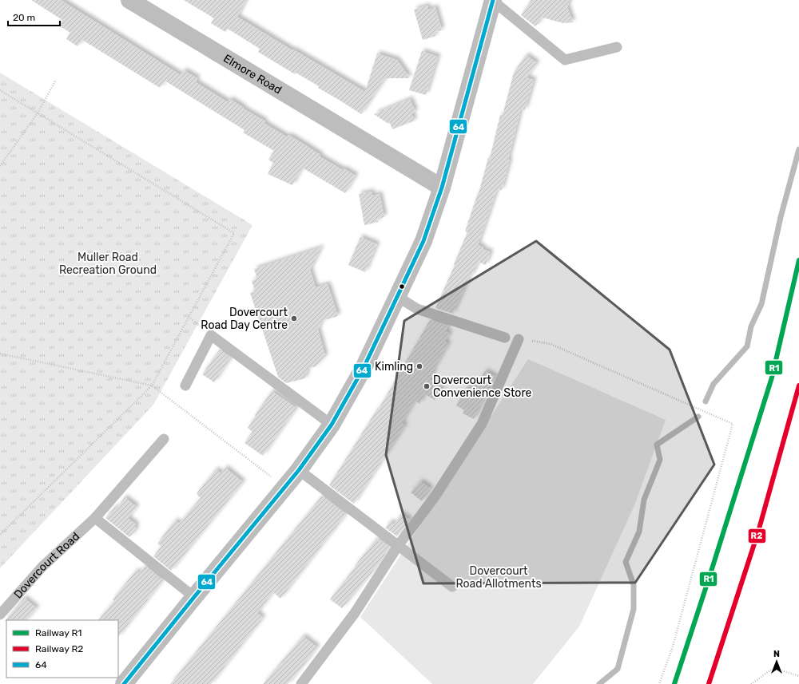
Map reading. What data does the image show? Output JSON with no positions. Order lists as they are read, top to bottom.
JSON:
{
  "streets": {
    "street": ["Elmore Road"],
    "lane": ["Dovercourt Road"]
  },
  "parks": ["Muller Road Recreation Ground", "Dovercourt Road Allotments"],
  "places": ["Dovercourt Road Day Centre", "Kimling", "Dovercourt Convenience Store"],
  "lines": ["transit line 64", "rail line R1", "rail line R2"],
  "legend": ["Railway R1", "Railway R2", "64"],
  "scale_bar": "20 m",
  "north": "top"
}
